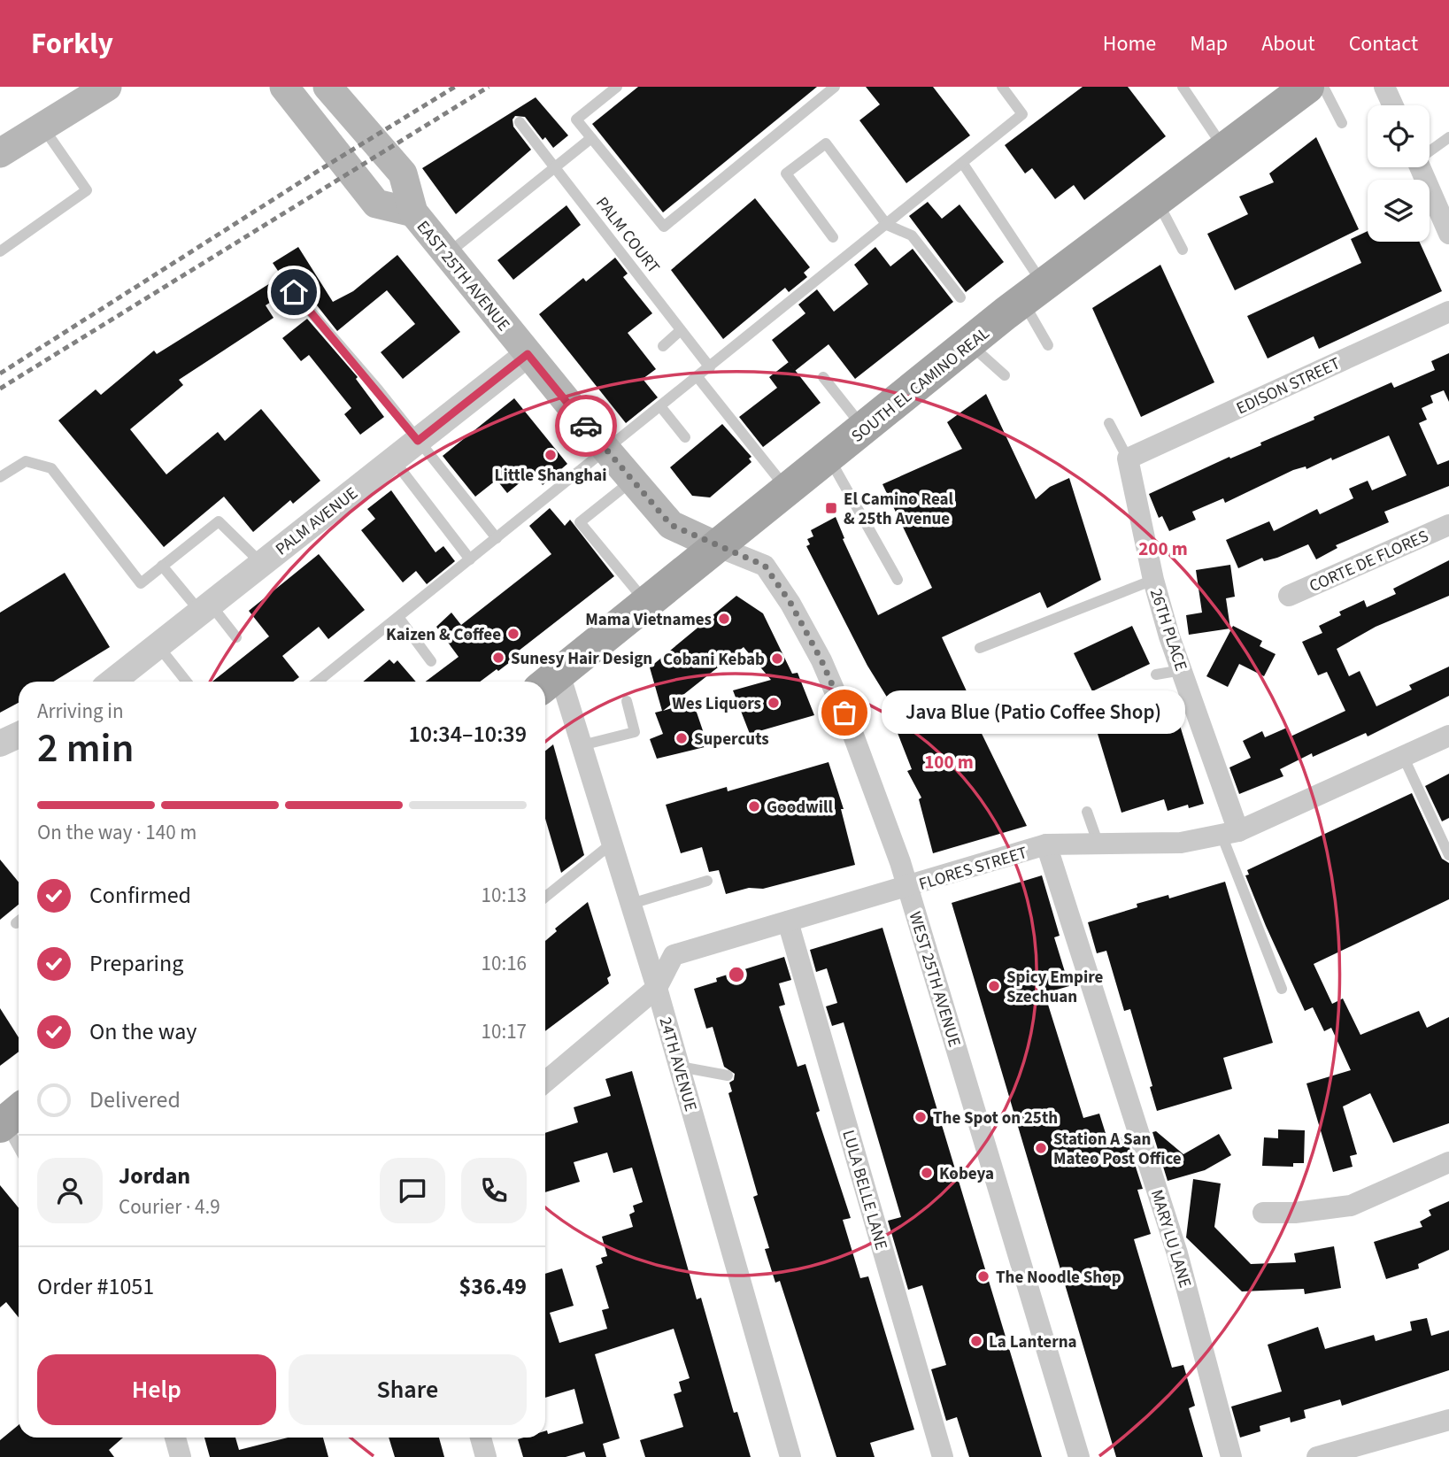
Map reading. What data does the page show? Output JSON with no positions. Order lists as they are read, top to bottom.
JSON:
{
  "streets": {
    "main road": ["EAST 25TH AVENUE", "SOUTH EL CAMINO REAL"],
    "street": [
      "EDISON STREET",
      "PALM AVENUE",
      "CORTE DE FLORES",
      "26TH PLACE",
      "FLORES STREET",
      "WEST 25TH AVENUE",
      "24TH AVENUE",
      "LULA BELLE LANE",
      "MARY LU LANE"
    ],
    "lane": ["PALM COURT"]
  },
  "crossings": [
    ["EAST 25TH AVENUE", "SOUTH EL CAMINO REAL"],
    ["EAST 25TH AVENUE", "PALM AVENUE"],
    ["EAST 25TH AVENUE", "WEST 25TH AVENUE"],
    ["SOUTH EL CAMINO REAL", "WEST 25TH AVENUE"],
    ["SOUTH EL CAMINO REAL", "24TH AVENUE"],
    ["EDISON STREET", "26TH PLACE"],
    ["26TH PLACE", "FLORES STREET"],
    ["FLORES STREET", "WEST 25TH AVENUE"],
    ["FLORES STREET", "24TH AVENUE"],
    ["FLORES STREET", "LULA BELLE LANE"],
    ["FLORES STREET", "MARY LU LANE"]
  ],
  "places": {
    "other": [
      "Little Shanghai",
      "Mama Vietnames",
      "Kaizen & Coffee",
      "Sunesy Hair Design",
      "Cobani Kebab",
      "Wes Liquors",
      "Java Blue (Patio Coffee Shop)",
      "Supercuts",
      "Goodwill",
      "Spicy Empire Szechuan",
      "The Spot on 25th",
      "Station A San Mateo Post Office",
      "Kobeya",
      "The Noodle Shop",
      "La Lanterna"
    ],
    "transit": ["El Camino Real & 25th Avenue"]
  },
  "page": {
    "header": "Forkly",
    "nav": [
      "Home",
      "Map",
      "About",
      "Contact"
    ],
    "heading": ["2 min", "Arriving in", "10:34–10:39"],
    "panel": [
      "Jordan",
      "Courier · 4.9",
      "Order #1051",
      "$36.49"
    ],
    "bubble": "Java Blue (Patio Coffee Shop)",
    "bar": "On the way · 140 m",
    "list": [
      ["Confirmed", "10:13"],
      ["Preparing", "10:16"],
      ["On the way", "10:17"],
      "Delivered"
    ],
    "buttons": ["Help", "Share"]
  },
  "rings": ["200 m", "100 m"]
}
